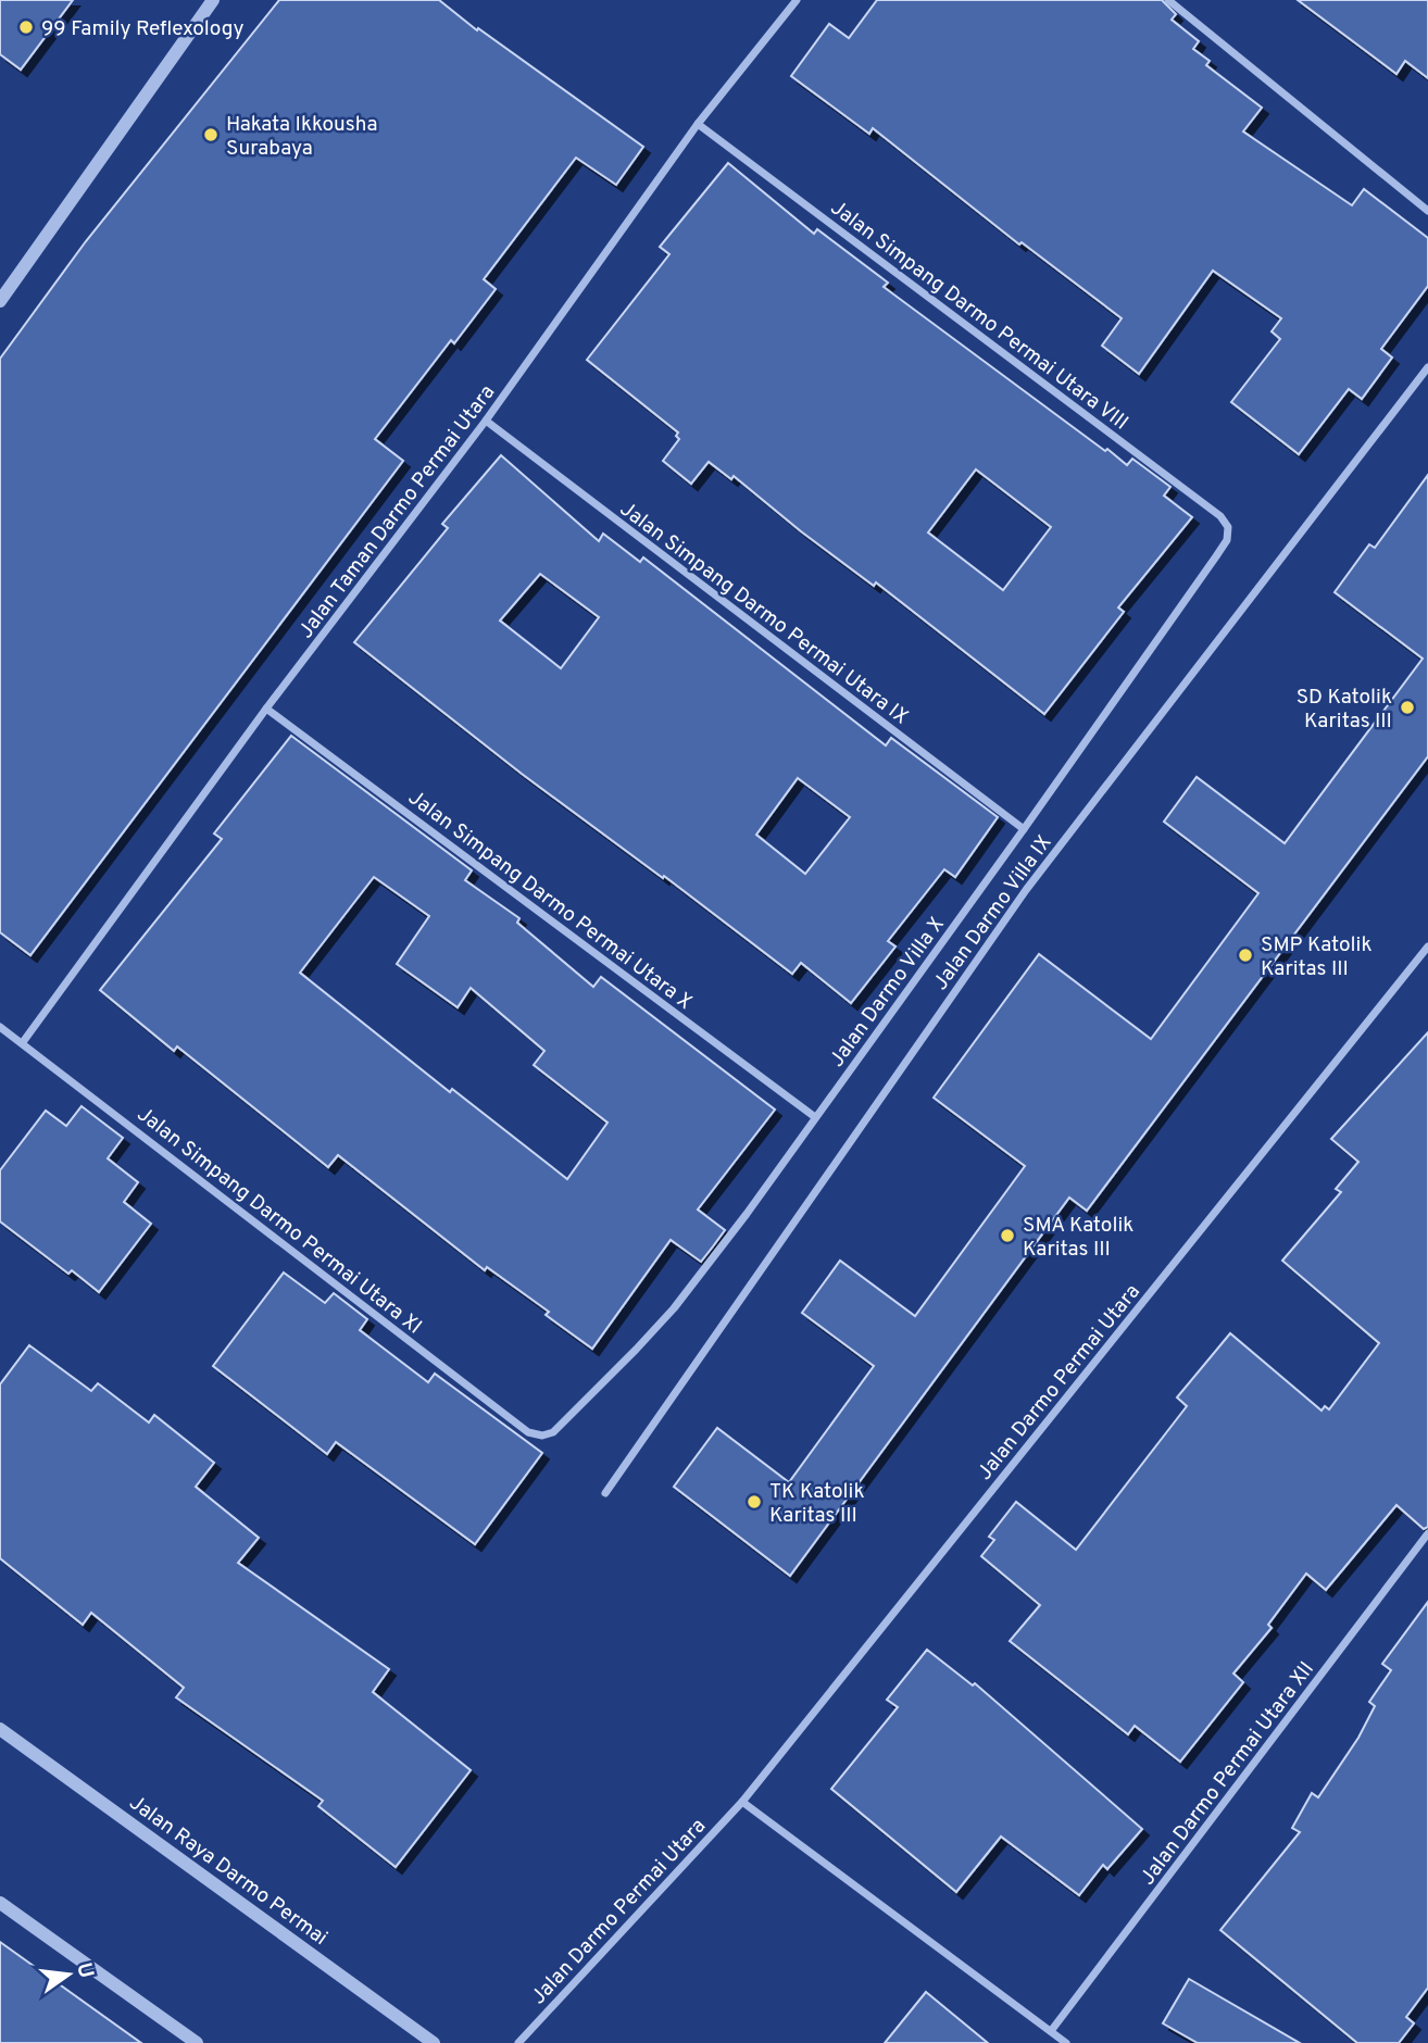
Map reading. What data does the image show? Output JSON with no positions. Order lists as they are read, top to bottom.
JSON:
{
  "streets": {
    "street": [
      "Jalan Simpang Darmo Permai Utara VIII",
      "Jalan Taman Darmo Permai Utara",
      "Jalan Simpang Darmo Permai Utara IX",
      "Jalan Simpang Darmo Permai Utara X",
      "Jalan Darmo Villa IX",
      "Jalan Darmo Villa X",
      "Jalan Simpang Darmo Permai Utara XI",
      "Jalan Darmo Permai Utara",
      "Jalan Darmo Permai Utara XII",
      "Jalan Raya Darmo Permai"
    ]
  },
  "crossings": [
    ["Jalan Simpang Darmo Permai Utara VIII", "Jalan Taman Darmo Permai Utara"],
    ["Jalan Simpang Darmo Permai Utara VIII", "Jalan Darmo Villa X"],
    ["Jalan Taman Darmo Permai Utara", "Jalan Simpang Darmo Permai Utara IX"],
    ["Jalan Taman Darmo Permai Utara", "Jalan Simpang Darmo Permai Utara X"],
    ["Jalan Taman Darmo Permai Utara", "Jalan Simpang Darmo Permai Utara XI"],
    ["Jalan Simpang Darmo Permai Utara IX", "Jalan Darmo Villa X"],
    ["Jalan Simpang Darmo Permai Utara X", "Jalan Darmo Villa X"],
    ["Jalan Darmo Villa X", "Jalan Simpang Darmo Permai Utara XI"]
  ],
  "places": [
    "99 Family Reflexology",
    "Hakata Ikkousha Surabaya",
    "SD Katolik Karitas III",
    "SMP Katolik Karitas III",
    "SMA Katolik Karitas III",
    "TK Katolik Karitas III"
  ],
  "north": "right"
}
